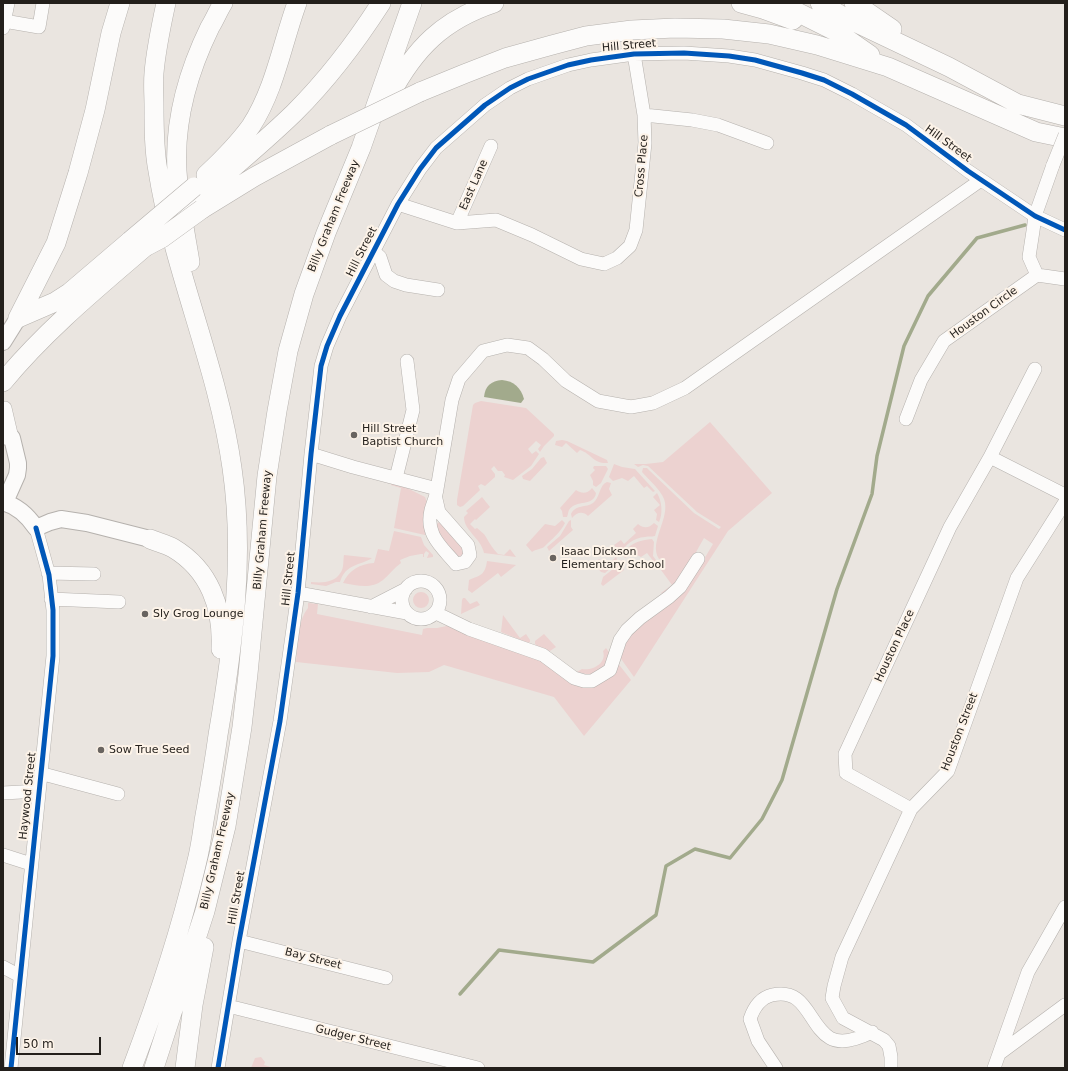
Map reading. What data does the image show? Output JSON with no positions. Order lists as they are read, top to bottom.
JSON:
{
  "streets": {
    "highway": ["Billy Graham Freeway"],
    "street": [
      "Hill Street",
      "Cross Place",
      "East Lane",
      "Houston Circle",
      "Houston Place",
      "Houston Street",
      "Haywood Street",
      "Bay Street",
      "Gudger Street"
    ]
  },
  "crossings": [
    ["Hill Street", "Cross Place"],
    ["Hill Street", "Bay Street"],
    ["Hill Street", "Gudger Street"],
    ["Cross Place", "East Lane"],
    ["Houston Place", "Houston Street"]
  ],
  "places": [
    "Hill Street Baptist Church",
    "Isaac Dickson Elementary School",
    "Sly Grog Lounge",
    "Sow True Seed"
  ],
  "scale_bar": "50 m"
}
